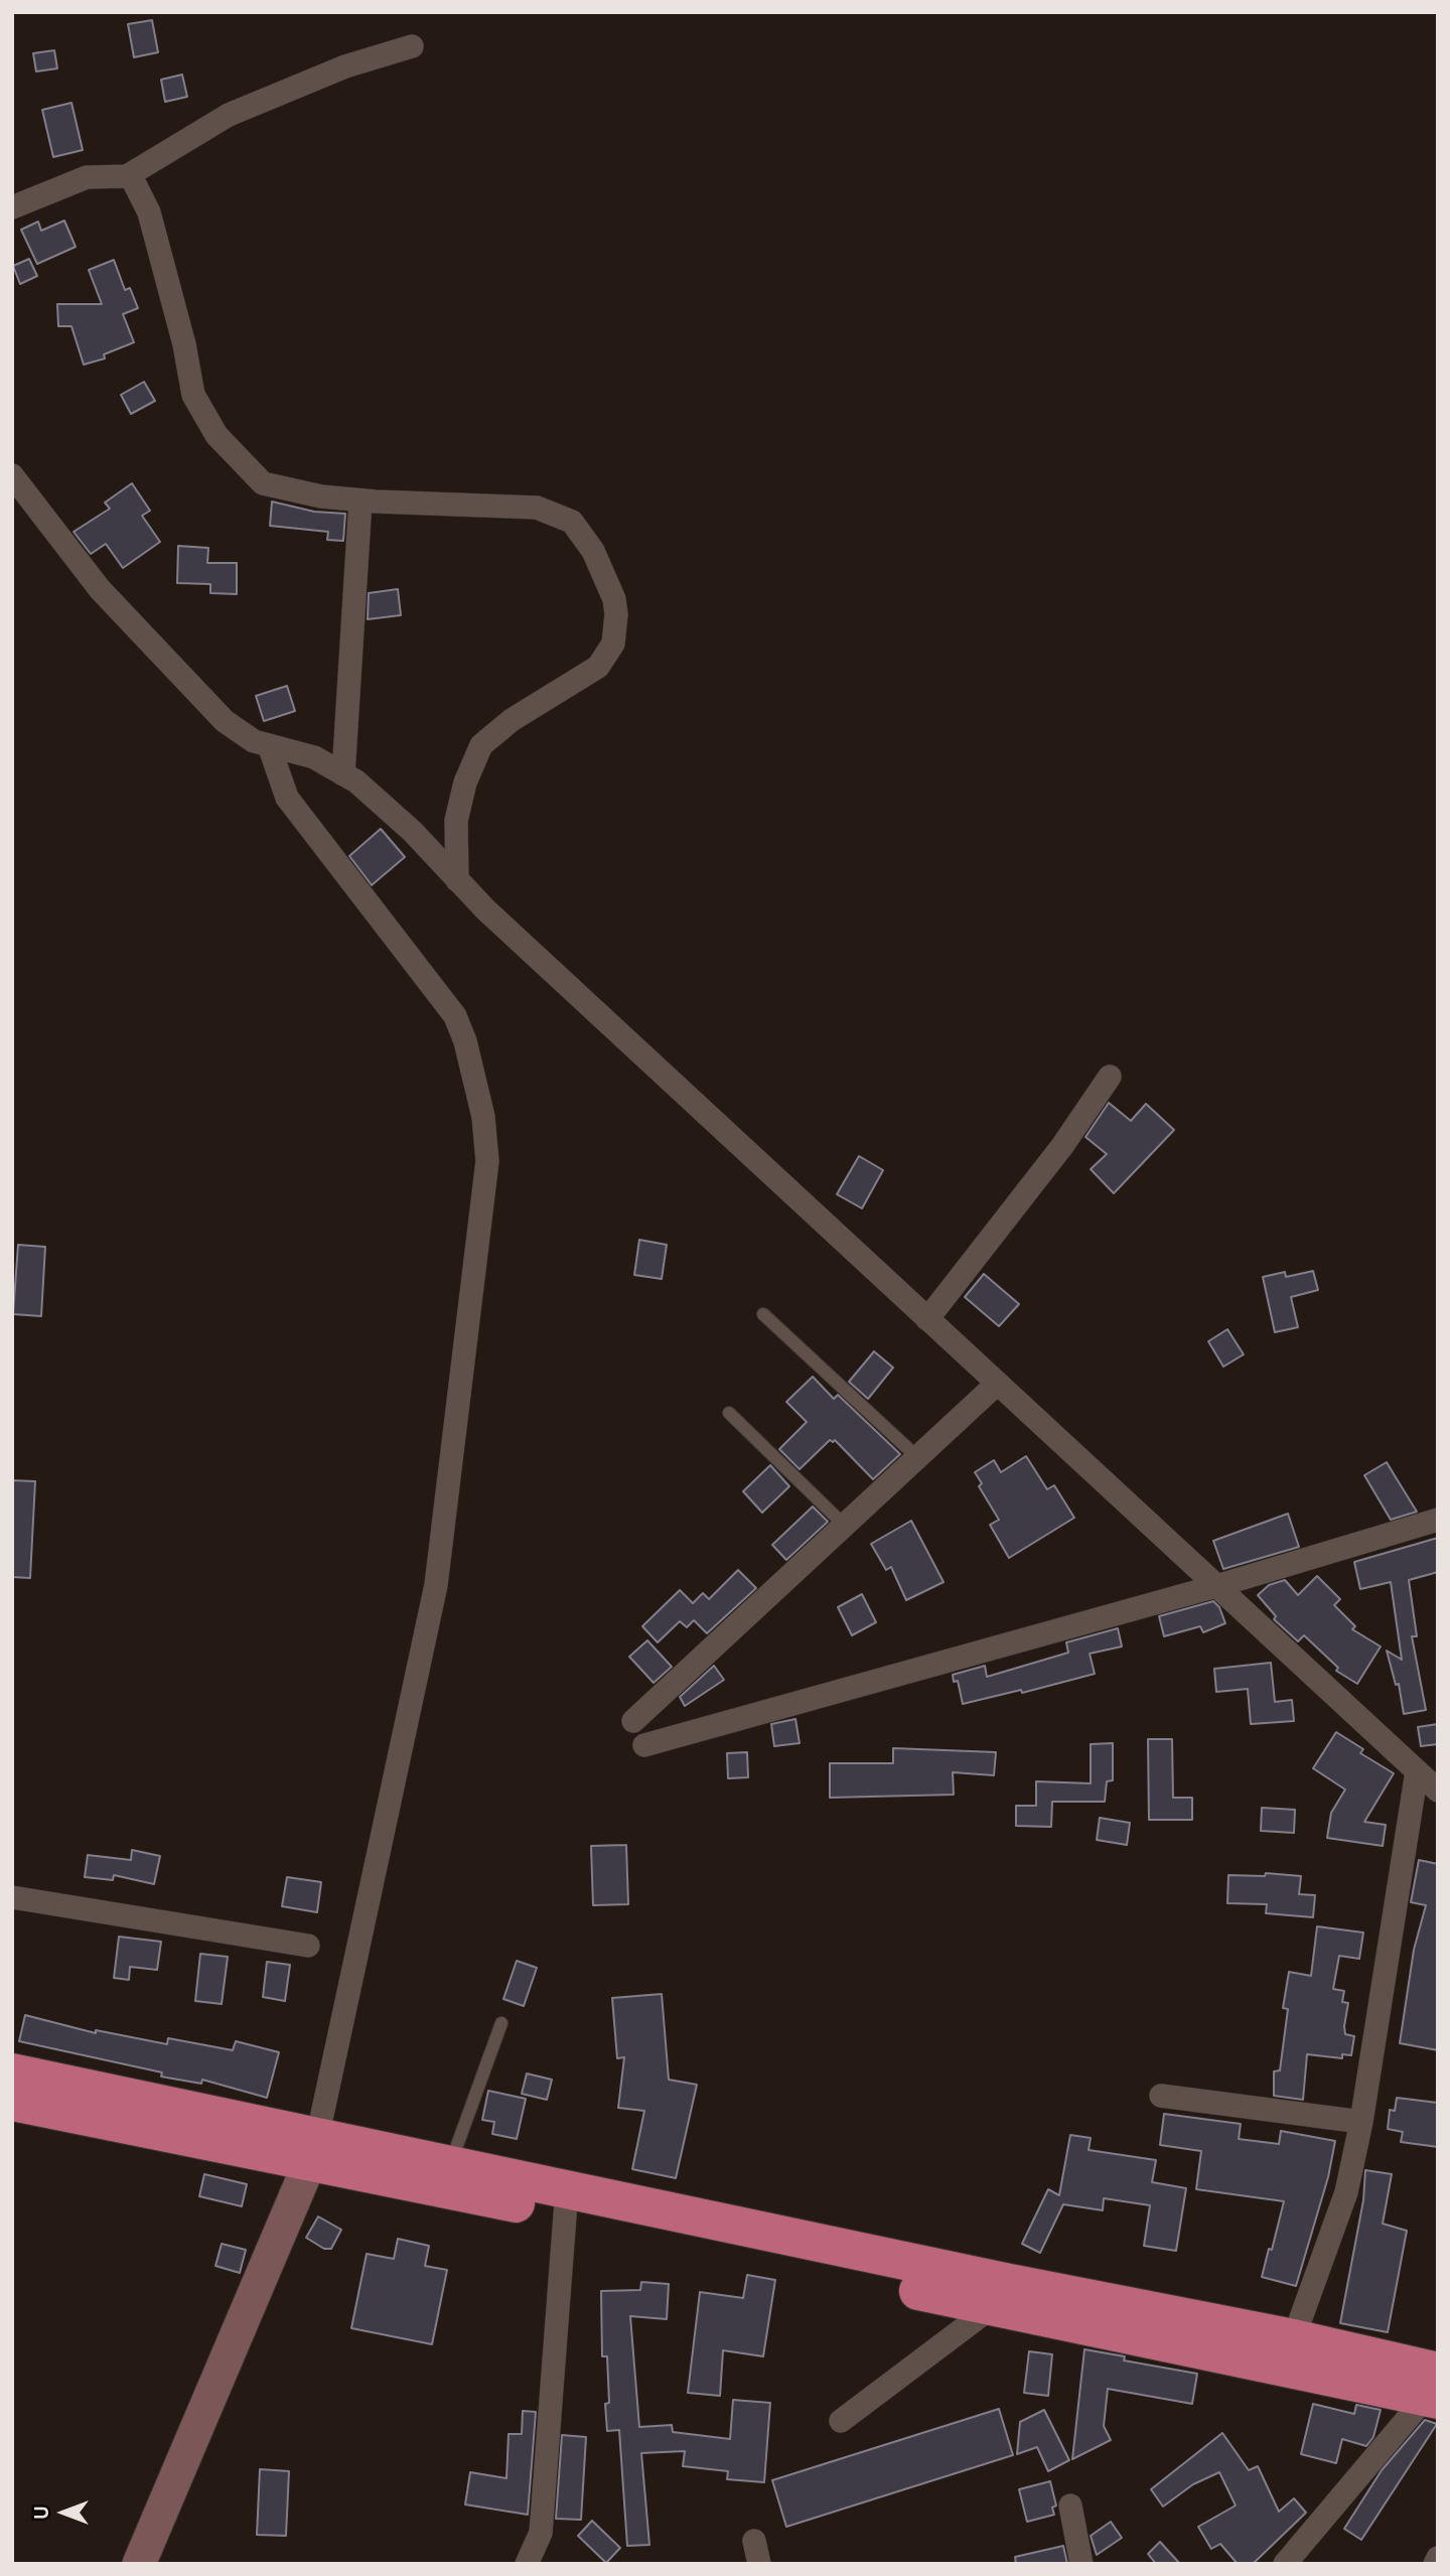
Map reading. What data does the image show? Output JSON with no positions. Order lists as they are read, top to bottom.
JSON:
{
  "north": "left"
}
